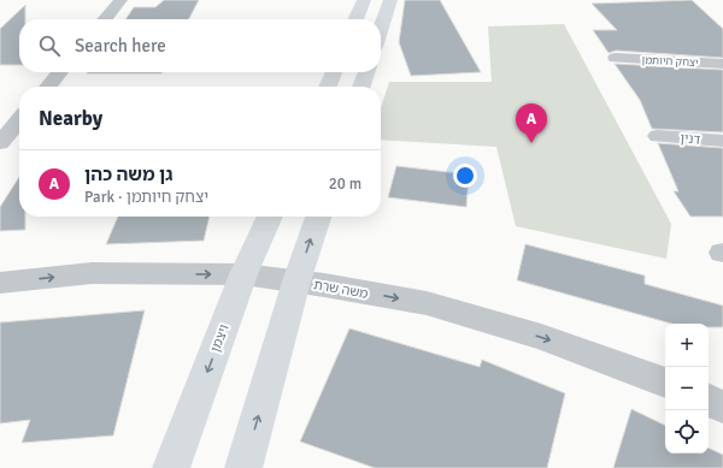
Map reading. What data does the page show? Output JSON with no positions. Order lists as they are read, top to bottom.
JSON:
{
  "streets": {
    "street": [
      "יצחק חיותמן",
      "דנין",
      "משה שרת",
      "ויצמן"
    ]
  },
  "crossings": [
    ["משה שרת", "ויצמן"]
  ],
  "one_way": ["משה שרת"],
  "page": {
    "search": "Search here",
    "heading": "Nearby",
    "pins": "A",
    "list": [
      {
        "mark": "A",
        "name": "גן משה כהן",
        "note": "Park · יצחק חיותמן",
        "value": "20 m"
      }
    ],
    "map_buttons": ["+", "−"]
  }
}
